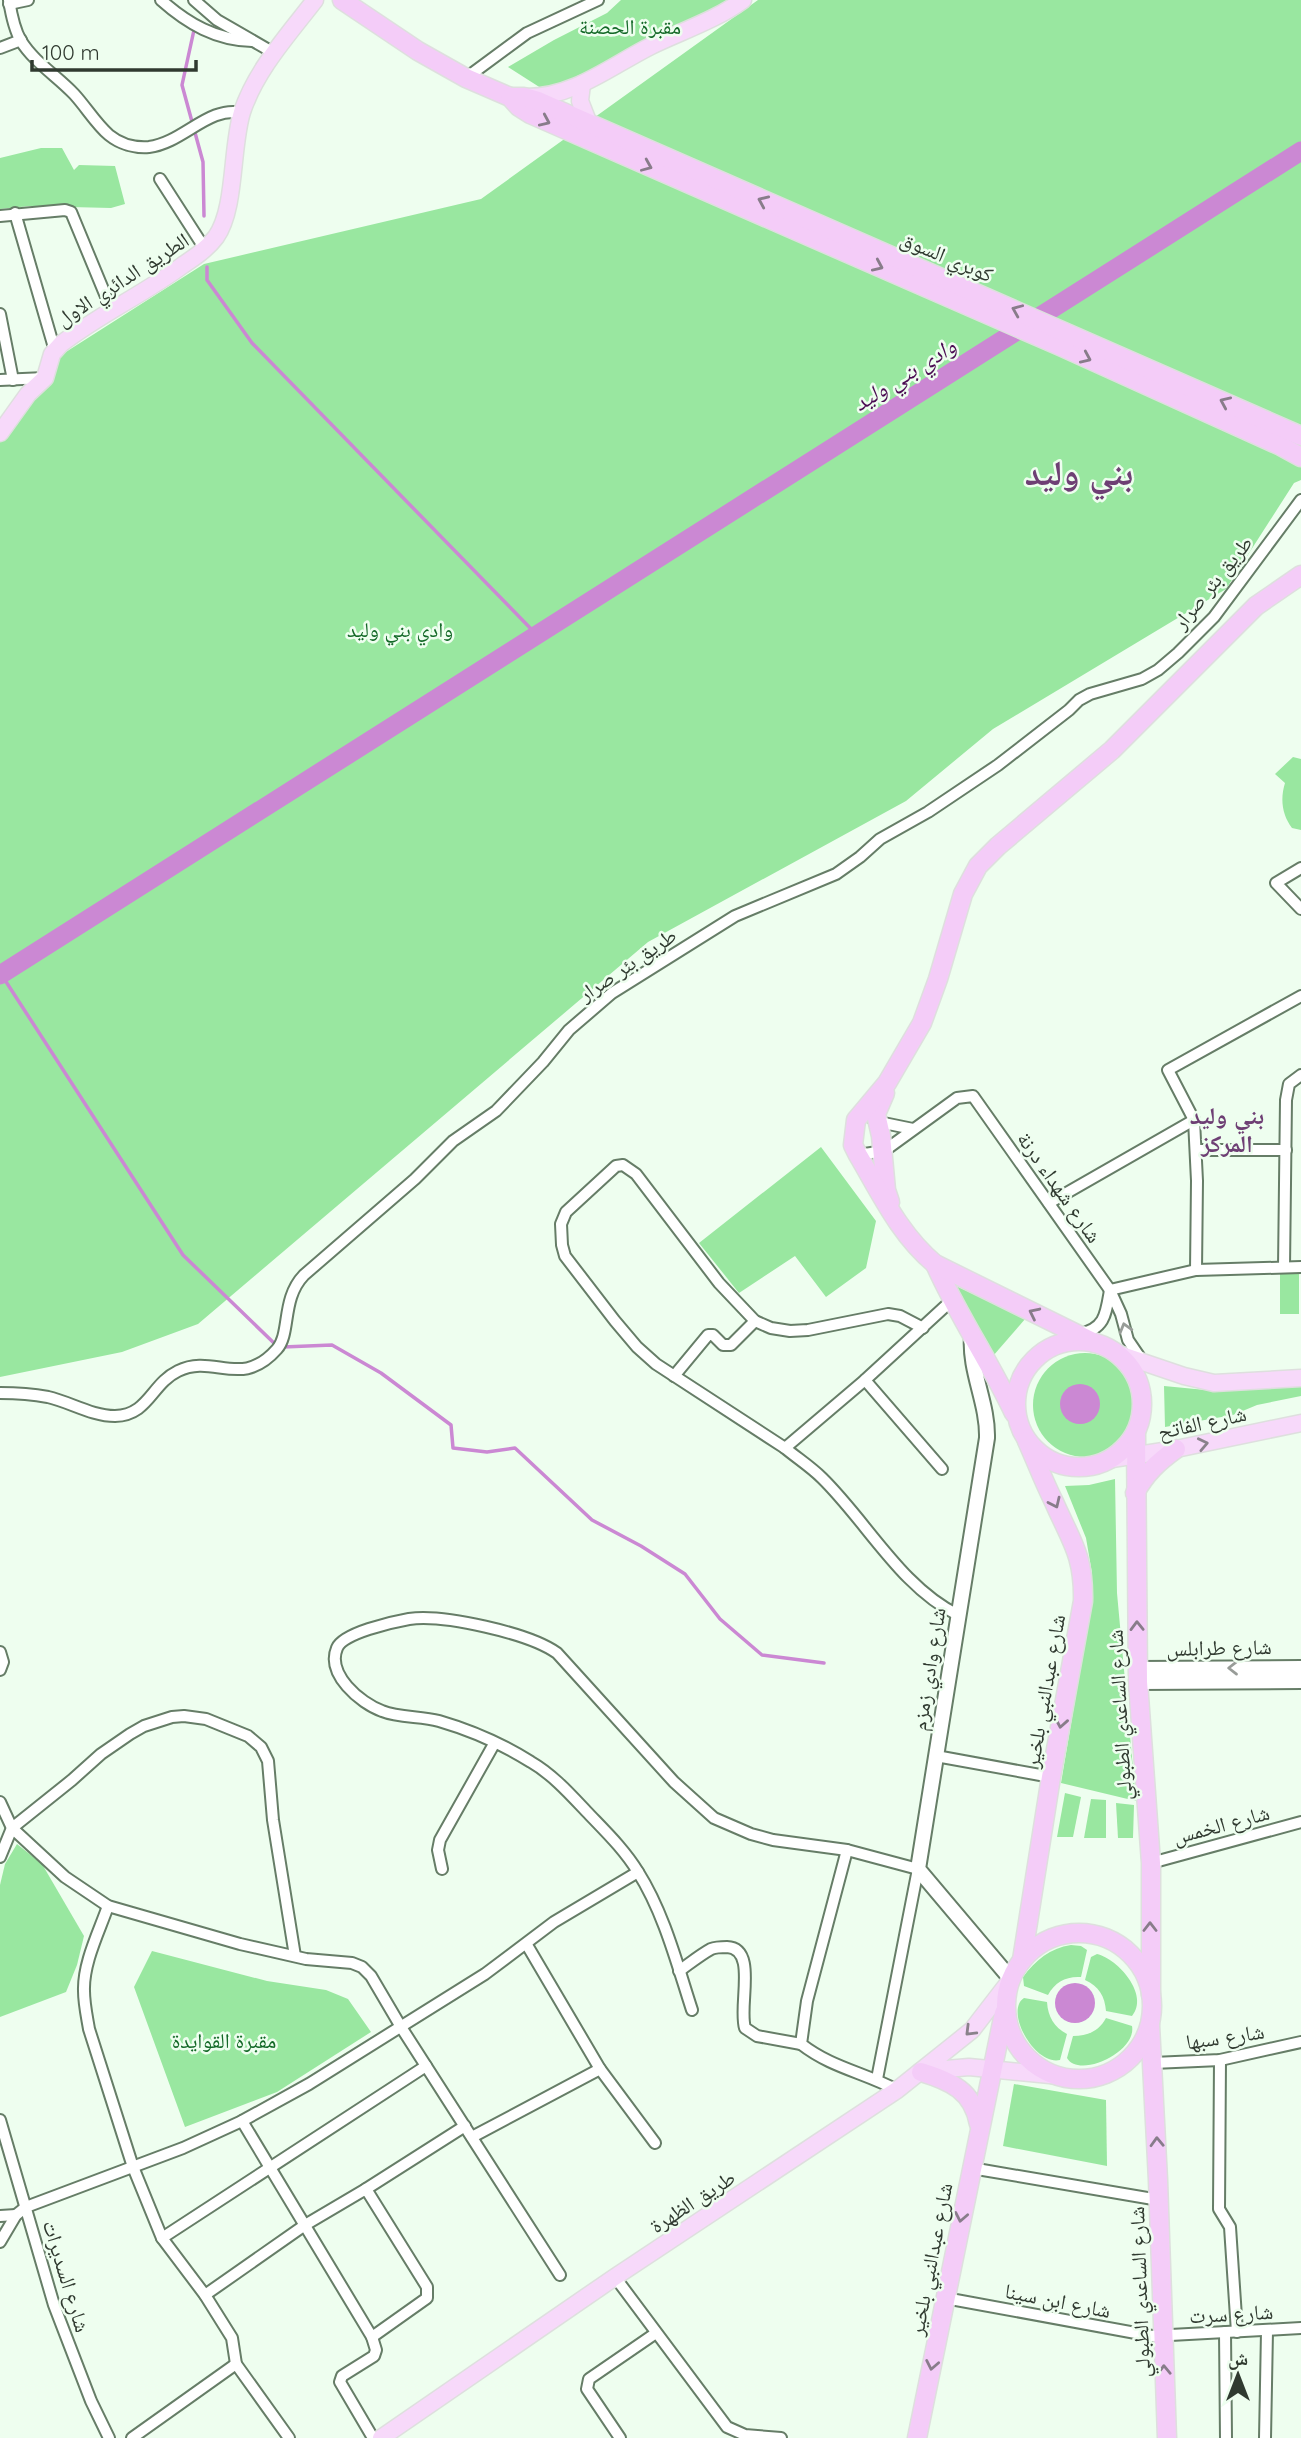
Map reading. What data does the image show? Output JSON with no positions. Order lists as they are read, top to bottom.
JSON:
{
  "streets": {
    "highway": ["كوبري السوق", "شارع عبدالنبي بلخير", "شارع الساعدي الطبولي"],
    "main road": [
      "الطريق الدائري الاول",
      "شارع الفاتح",
      "شارع طرابلس",
      "شارع وادي زمزم",
      "طريق الظهرة"
    ],
    "street": [
      "طريق بئر صرار",
      "شارع شهداء درنة",
      "شارع الخمس",
      "شارع سبها",
      "شارع السديرات",
      "شارع ابن سينا",
      "شارع سرت"
    ]
  },
  "crossings": [
    ["شارع شهداء درنة", "شارع الفاتح"],
    ["شارع الفاتح", "شارع عبدالنبي بلخير"],
    ["شارع الفاتح", "شارع الساعدي الطبولي"],
    ["شارع طرابلس", "شارع الساعدي الطبولي"],
    ["شارع عبدالنبي بلخير", "شارع الساعدي الطبولي"],
    ["شارع عبدالنبي بلخير", "طريق الظهرة"],
    ["شارع عبدالنبي بلخير", "شارع ابن سينا"],
    ["شارع الساعدي الطبولي", "شارع الخمس"],
    ["شارع الساعدي الطبولي", "شارع سبها"],
    ["شارع الساعدي الطبولي", "طريق الظهرة"],
    ["شارع الساعدي الطبولي", "شارع ابن سينا"],
    ["شارع الساعدي الطبولي", "شارع سرت"],
    ["شارع ابن سينا", "شارع سرت"]
  ],
  "one_way": ["شارع عبدالنبي بلخير", "شارع الساعدي الطبولي"],
  "districts": ["بني وليد", "بني وليد المركز"],
  "water": ["وادي بني وليد"],
  "parks": ["مقبرة الحصنة", "وادي بني وليد", "مقبرة القوايدة"],
  "scale_bar": "100 m",
  "north": "top"
}
